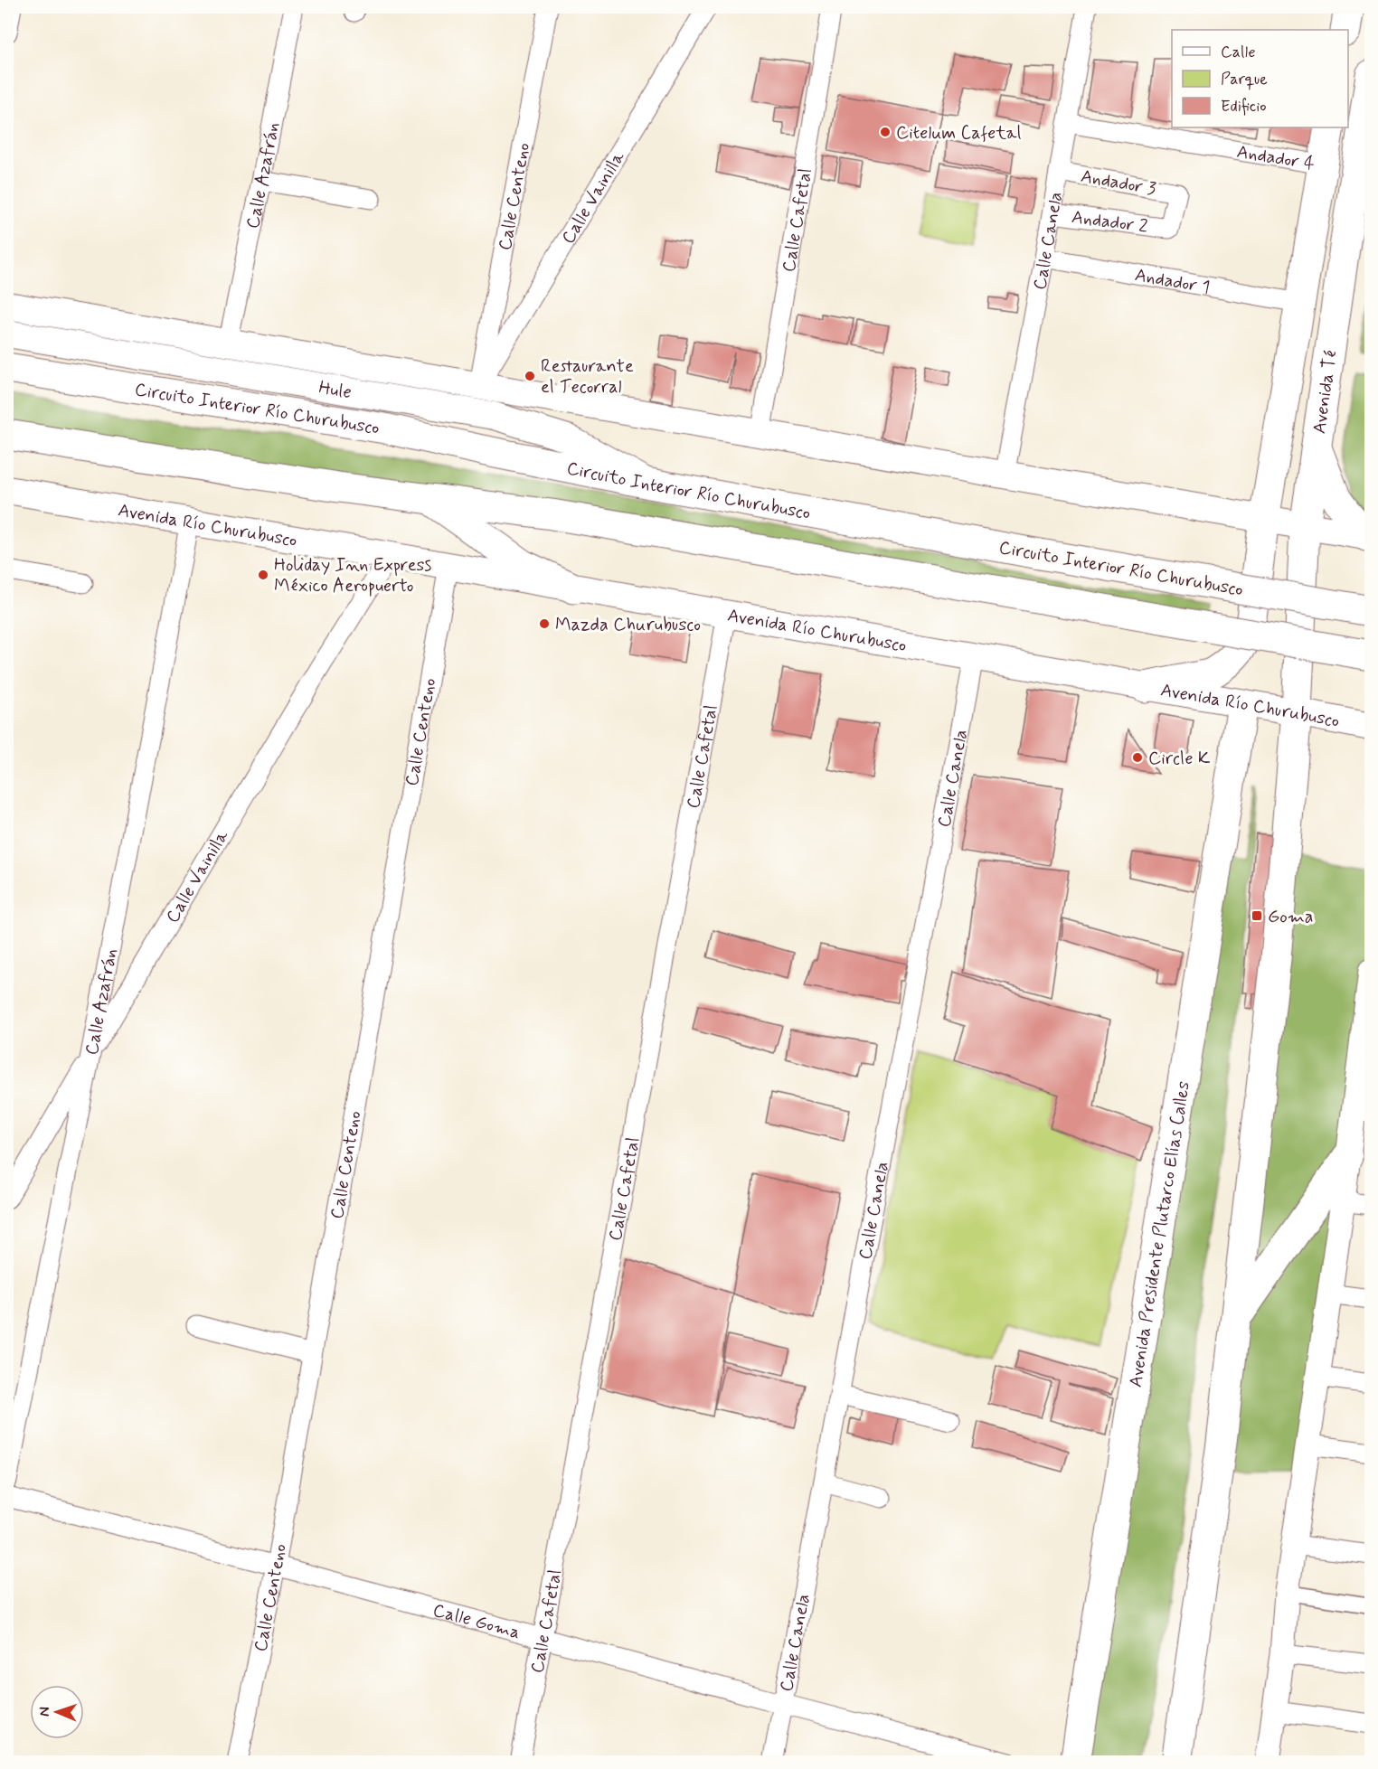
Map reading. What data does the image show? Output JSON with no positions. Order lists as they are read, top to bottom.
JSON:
{
  "streets": {
    "main road": [
      "Hule",
      "Avenida Té",
      "Circuito Interior Río Churubusco",
      "Avenida Río Churubusco",
      "Avenida Presidente Plutarco Elías Calles"
    ],
    "street": [
      "Andador 4",
      "Calle Azafrán",
      "Andador 3",
      "Calle Centeno",
      "Calle Vainilla",
      "Calle Cafetal",
      "Andador 2",
      "Calle Canela",
      "Andador 1",
      "Calle Goma"
    ]
  },
  "crossings": [
    ["Andador 4", "Calle Canela"],
    ["Calle Azafrán", "Calle Vainilla"],
    ["Calle Azafrán", "Avenida Río Churubusco"],
    ["Andador 3", "Andador 2"],
    ["Andador 3", "Calle Canela"],
    ["Calle Centeno", "Calle Vainilla"],
    ["Calle Centeno", "Avenida Río Churubusco"],
    ["Calle Centeno", "Calle Goma"],
    ["Calle Vainilla", "Avenida Río Churubusco"],
    ["Calle Cafetal", "Avenida Río Churubusco"],
    ["Calle Cafetal", "Calle Goma"],
    ["Andador 2", "Calle Canela"],
    ["Calle Canela", "Andador 1"],
    ["Calle Canela", "Avenida Río Churubusco"],
    ["Calle Canela", "Calle Goma"],
    ["Hule", "Circuito Interior Río Churubusco"],
    ["Avenida Té", "Avenida Río Churubusco"],
    ["Avenida Río Churubusco", "Avenida Presidente Plutarco Elías Calles"]
  ],
  "places": {
    "other": [
      "Citelum Cafetal",
      "Restaurante el Tecorral",
      "Holiday Inn Express México Aeropuerto",
      "Mazda Churubusco",
      "Circle K"
    ],
    "transit": ["Goma"]
  },
  "legend": ["Calle", "Parque", "Edificio"],
  "north": "left"
}
